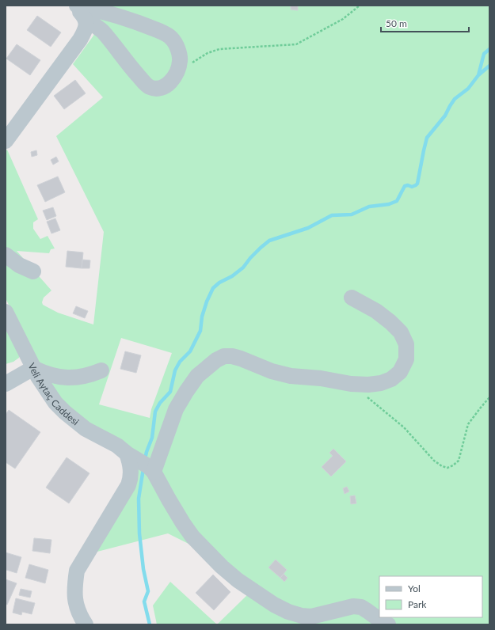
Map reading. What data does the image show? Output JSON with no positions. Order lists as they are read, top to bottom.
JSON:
{
  "streets": {
    "street": ["Veli Aytaç Caddesi"]
  },
  "legend": ["Yol", "Park"],
  "scale_bar": "50 m"
}
